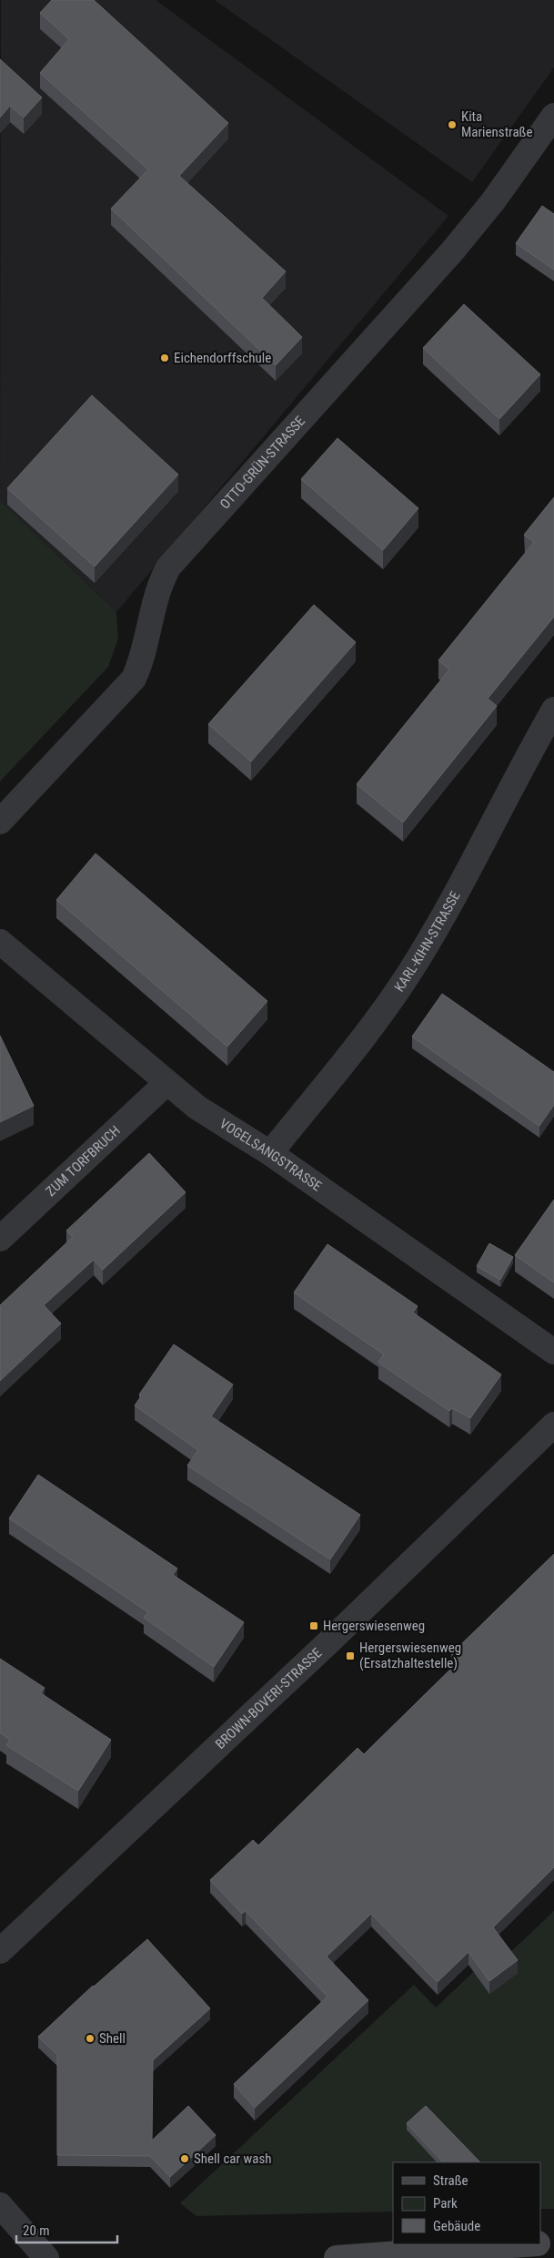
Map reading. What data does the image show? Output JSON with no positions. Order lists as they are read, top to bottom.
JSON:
{
  "streets": {
    "street": [
      "OTTO-GRÜN-STRASSE",
      "KARL-KIHN-STRASSE",
      "VOGELSANGSTRASSE",
      "ZUM TORFBRUCH",
      "BROWN-BOVERI-STRASSE"
    ]
  },
  "crossings": [
    ["KARL-KIHN-STRASSE", "VOGELSANGSTRASSE"],
    ["VOGELSANGSTRASSE", "ZUM TORFBRUCH"]
  ],
  "places": {
    "other": [
      "Kita Marienstraße",
      "Eichendorffschule",
      "Shell",
      "Shell car wash"
    ],
    "transit": ["Hergerswiesenweg", "Hergerswiesenweg (Ersatzhaltestelle)"]
  },
  "legend": ["Straße", "Park", "Gebäude"],
  "scale_bar": "20 m"
}
